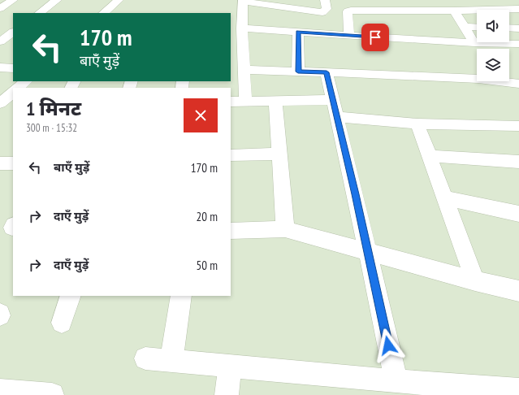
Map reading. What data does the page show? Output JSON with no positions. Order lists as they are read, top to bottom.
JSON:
{
  "page": {
    "turn": ["170 m", "बाएँ मुड़ें"],
    "heading": ["1 मिनट", "300 m · 15:32"],
    "list": [
      {
        "name": "बाएँ मुड़ें",
        "value": "170 m"
      },
      {
        "name": "दाएँ मुड़ें",
        "value": "20 m"
      },
      {
        "name": "दाएँ मुड़ें",
        "value": "50 m"
      }
    ]
  }
}
